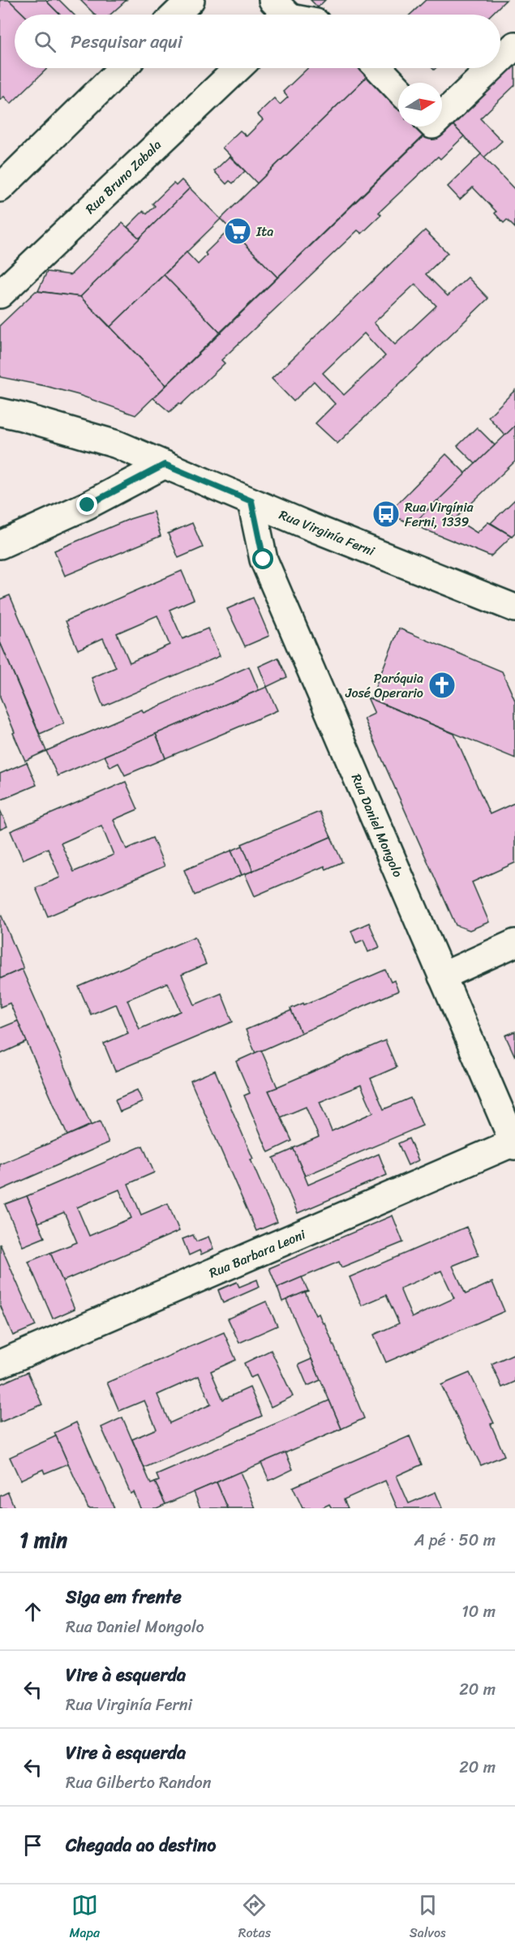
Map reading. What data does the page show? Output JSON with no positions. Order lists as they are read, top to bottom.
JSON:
{
  "streets": {
    "street": [
      "Rua Bruno Zabala",
      "Rua Virginía Ferni",
      "Rua Daniel Mongolo",
      "Rua Barbara Leoni"
    ]
  },
  "crossings": [
    ["Rua Virginía Ferni", "Rua Daniel Mongolo"],
    ["Rua Daniel Mongolo", "Rua Barbara Leoni"]
  ],
  "places": {
    "supermarket": ["Ita"],
    "bus stop": ["Rua Virgínia Ferni, 1339"],
    "church": ["Paróquia José Operario"]
  },
  "north": "right",
  "page": {
    "search": "Pesquisar aqui",
    "heading": ["1 min", "A pé · 50 m"],
    "list": [
      ["Siga em frente", "Rua Daniel Mongolo", "10 m"],
      ["Vire à esquerda", "Rua Virginía Ferni", "20 m"],
      ["Vire à esquerda", "Rua Gilberto Randon", "20 m"],
      "Chegada ao destino"
    ],
    "nav": ["Mapa", "Rotas", "Salvos"]
  }
}
